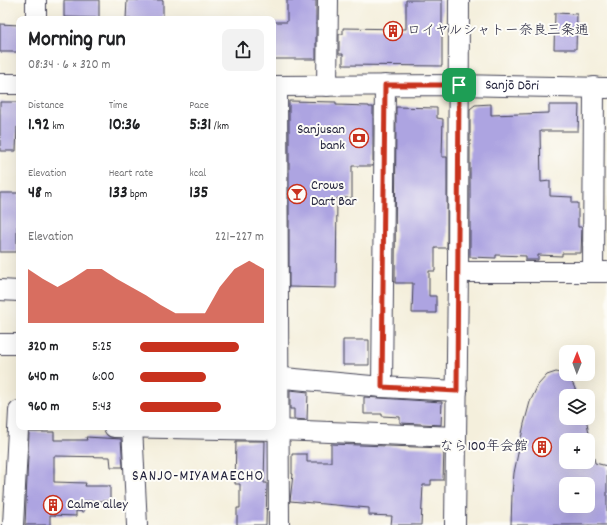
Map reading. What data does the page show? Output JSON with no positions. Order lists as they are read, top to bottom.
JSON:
{
  "streets": {
    "street": ["Sanjō Dōri"]
  },
  "districts": ["SANJO-MIYAMAECHO"],
  "places": {
    "building": ["ロイヤルシャトー奈良三条通", "なら100年会館", "Calme alley"],
    "bank": ["Sanjusan bank"],
    "bar": ["Crows Dart Bar"]
  },
  "north": "top",
  "page": {
    "heading": ["Morning run", "08:34 · 6 × 320 m"],
    "stats": [
      ["Distance", "1.92 km"],
      ["Time", "10:36"],
      ["Pace", "5:31 /km"],
      ["Elevation", "48 m"],
      ["Heart rate", "133 bpm"],
      ["kcal", "135"]
    ],
    "chart": ["Elevation", "221–227 m"],
    "list": [
      {
        "name": "320 m",
        "note": "5:25"
      },
      {
        "name": "640 m",
        "note": "6:00"
      },
      {
        "name": "960 m",
        "note": "5:43"
      }
    ],
    "map_buttons": ["+", "−"]
  }
}
